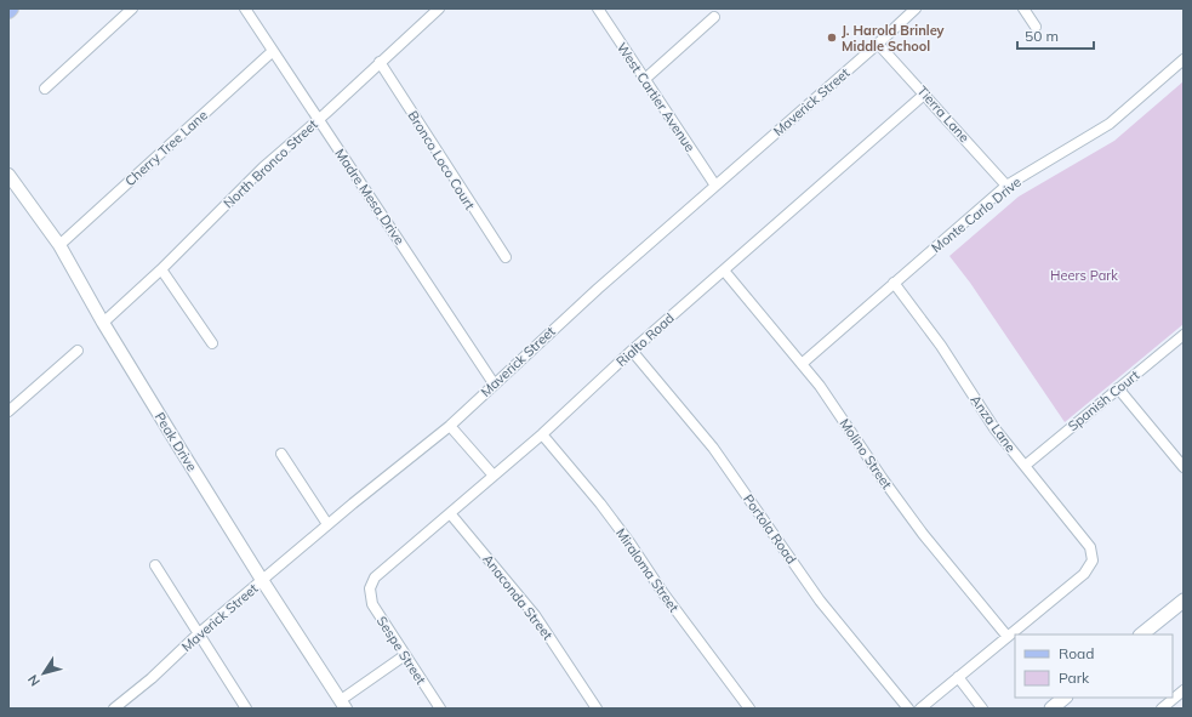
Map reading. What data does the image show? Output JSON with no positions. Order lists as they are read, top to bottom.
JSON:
{
  "streets": {
    "street": [
      "West Cartier Avenue",
      "Maverick Street",
      "Tierra Lane",
      "Cherry Tree Lane",
      "Bronco Loco Court",
      "North Bronco Street",
      "Madre Mesa Drive",
      "Monte Carlo Drive",
      "Rialto Road",
      "Spanish Court",
      "Anza Lane",
      "Peak Drive",
      "Molino Street",
      "Portola Road",
      "Miraloma Street",
      "Anaconda Street",
      "Sespe Street"
    ]
  },
  "crossings": [
    ["West Cartier Avenue", "Maverick Street"],
    ["Maverick Street", "Tierra Lane"],
    ["Maverick Street", "Madre Mesa Drive"],
    ["Maverick Street", "Peak Drive"],
    ["Tierra Lane", "Monte Carlo Drive"],
    ["Tierra Lane", "Rialto Road"],
    ["Cherry Tree Lane", "Madre Mesa Drive"],
    ["Cherry Tree Lane", "Peak Drive"],
    ["Bronco Loco Court", "North Bronco Street"],
    ["North Bronco Street", "Madre Mesa Drive"],
    ["North Bronco Street", "Peak Drive"],
    ["Monte Carlo Drive", "Anza Lane"],
    ["Monte Carlo Drive", "Molino Street"],
    ["Rialto Road", "Molino Street"],
    ["Rialto Road", "Portola Road"],
    ["Rialto Road", "Miraloma Street"],
    ["Rialto Road", "Anaconda Street"],
    ["Rialto Road", "Sespe Street"],
    ["Spanish Court", "Anza Lane"],
    ["Anza Lane", "Molino Street"]
  ],
  "parks": ["Heers Park"],
  "places": ["J. Harold Brinley Middle School"],
  "legend": ["Road", "Park"],
  "scale_bar": "50 m",
  "north": "bottom left"
}
